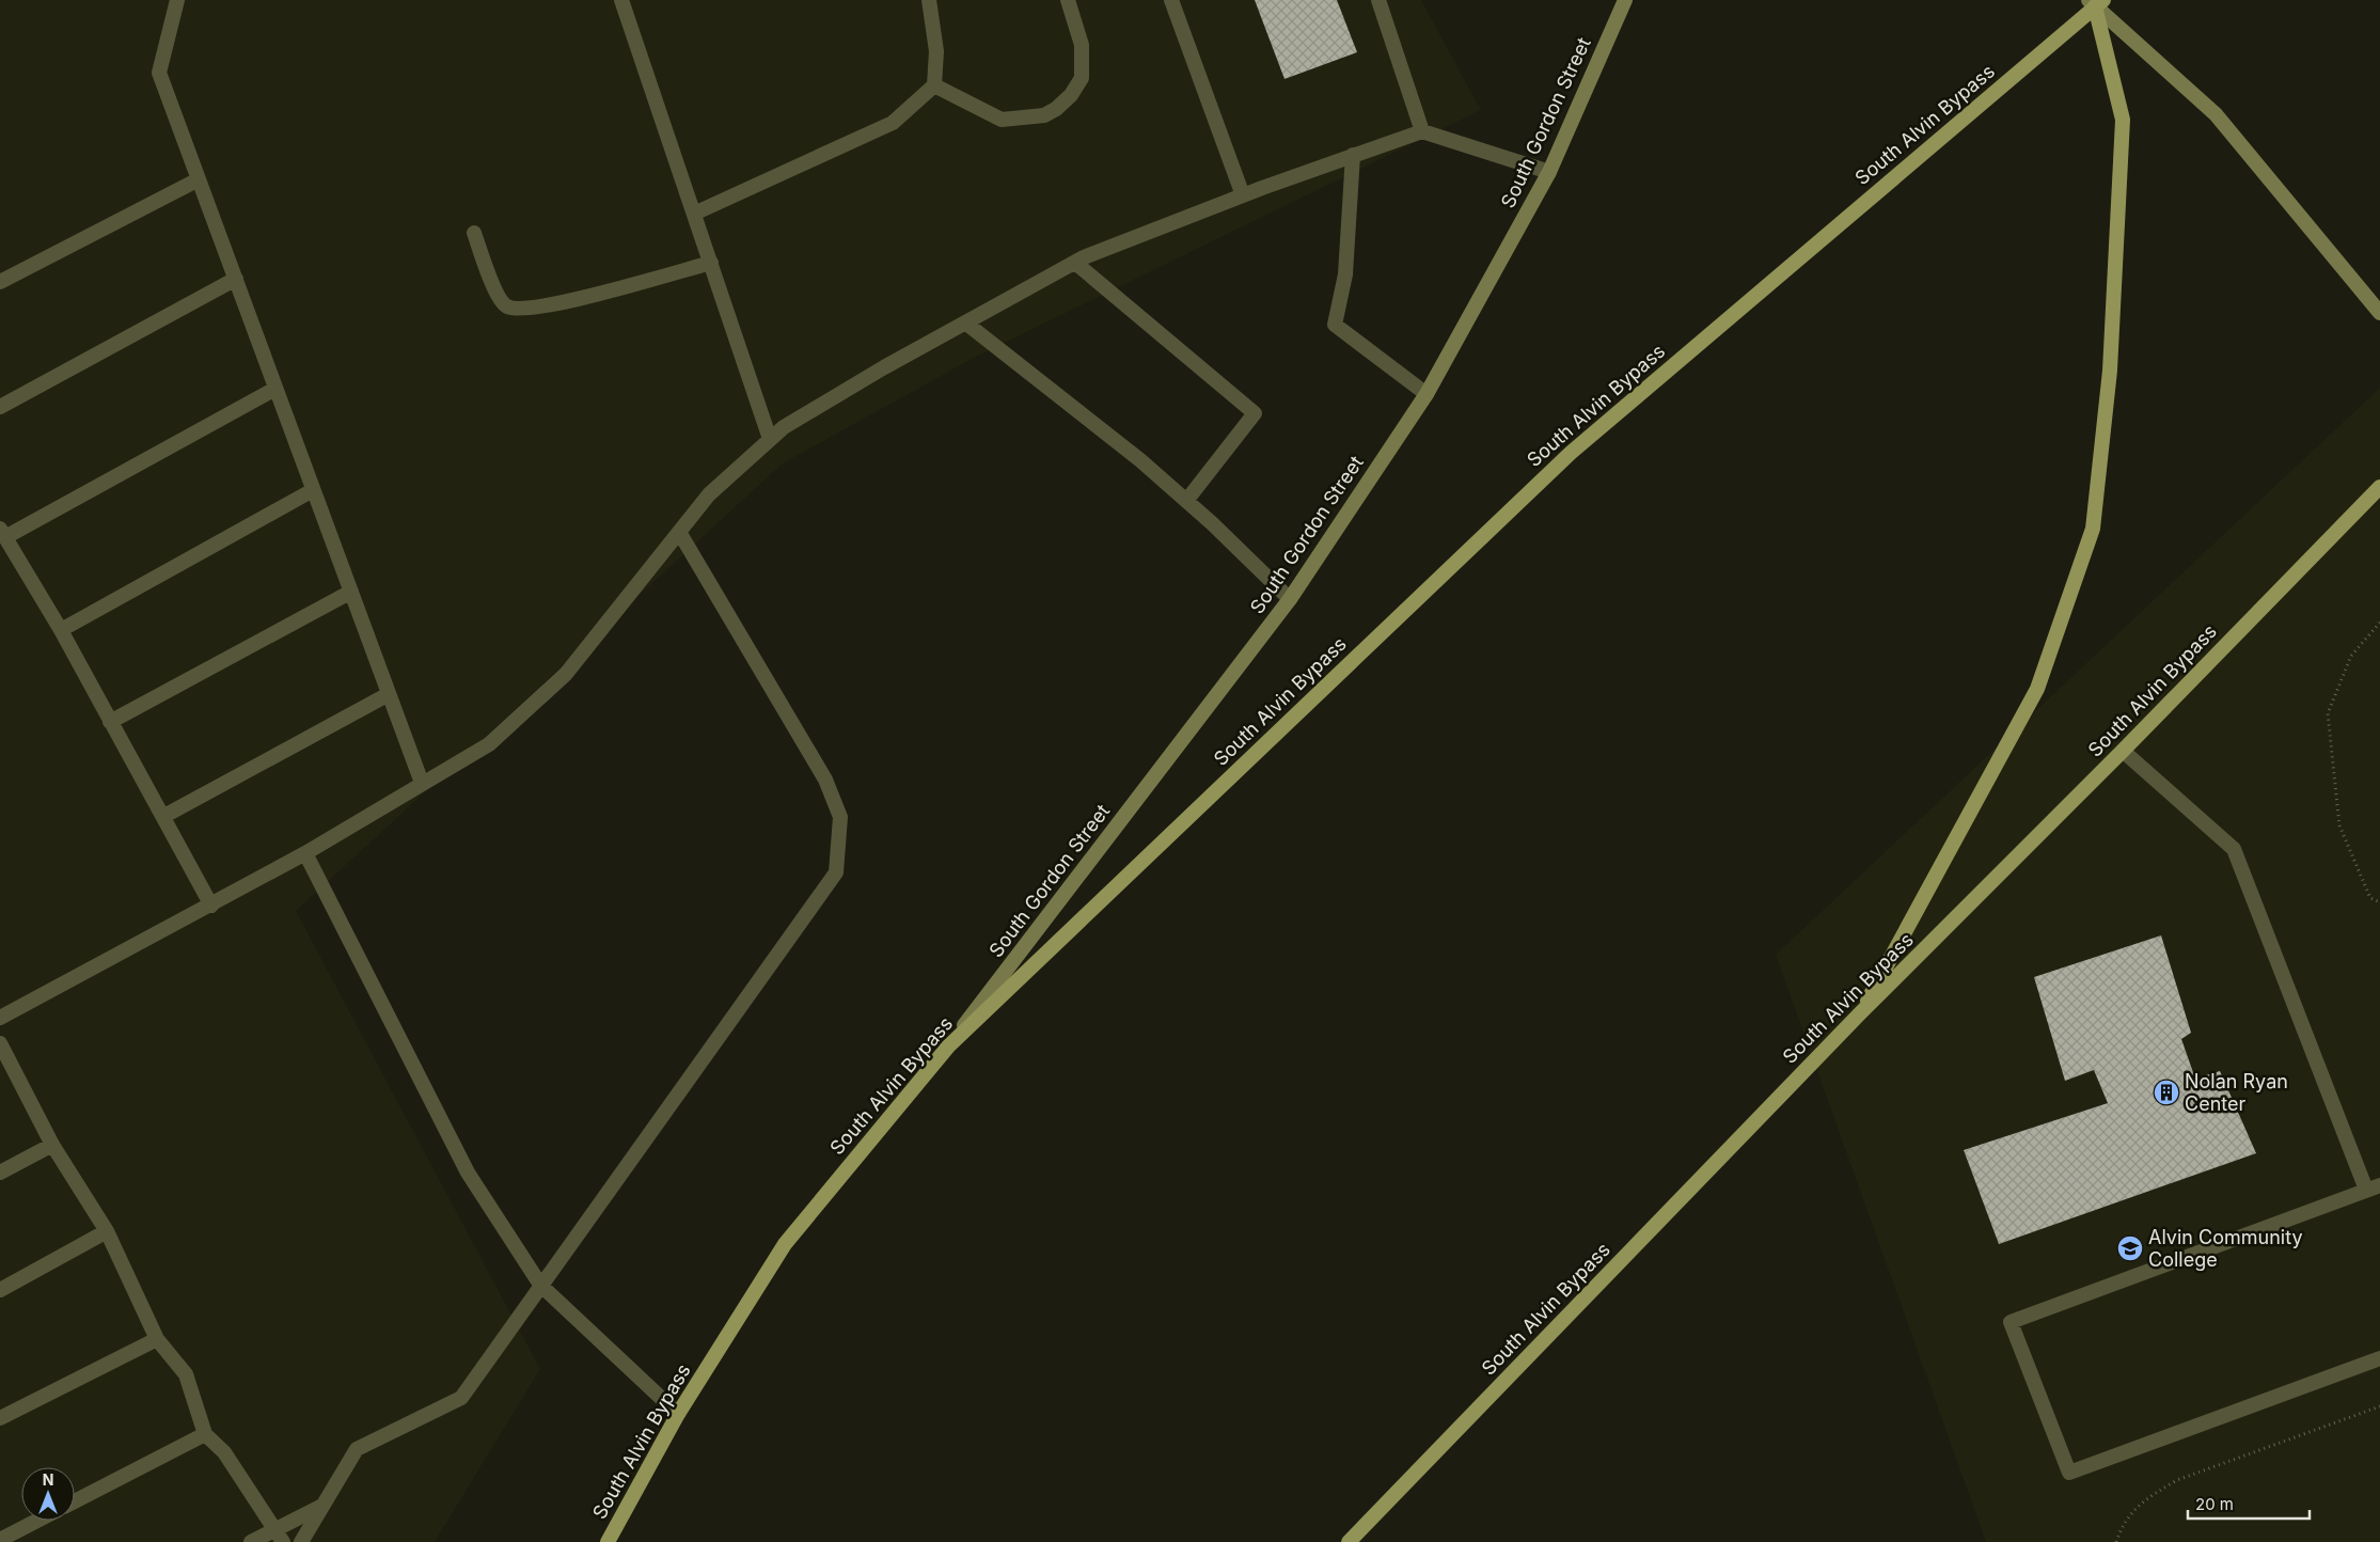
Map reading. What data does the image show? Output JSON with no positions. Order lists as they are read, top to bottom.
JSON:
{
  "streets": {
    "main road": ["South Gordon Street", "South Alvin Bypass"]
  },
  "crossings": [
    ["South Gordon Street", "South Alvin Bypass"]
  ],
  "places": {
    "building": ["Nolan Ryan Center"],
    "school or university": ["Alvin Community College"]
  },
  "scale_bar": "20 m",
  "north": "top"
}
